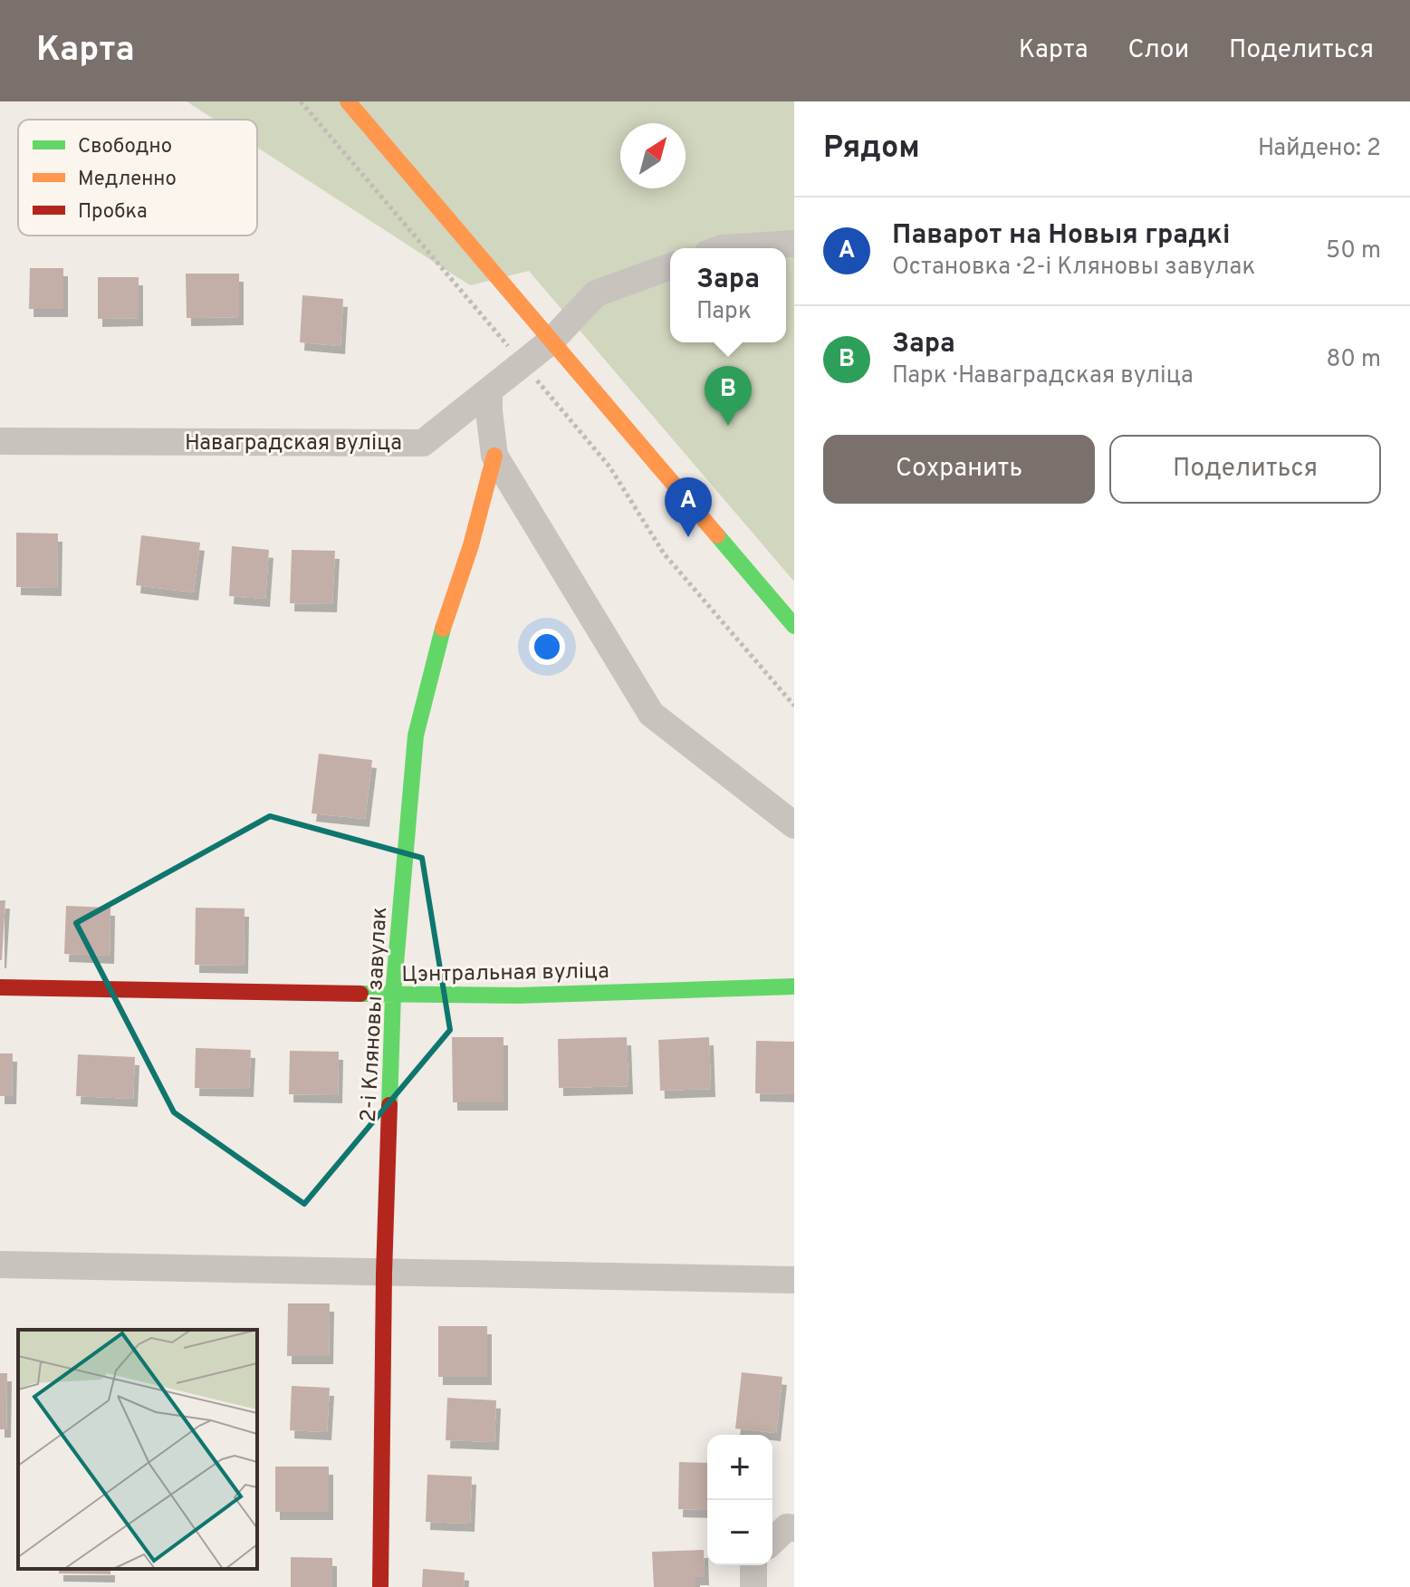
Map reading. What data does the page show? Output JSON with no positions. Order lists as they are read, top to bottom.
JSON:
{
  "streets": {
    "street": ["Наваградская вуліца", "Цэнтральная вуліца", "2-і Кляновы завулак"]
  },
  "crossings": [
    ["Цэнтральная вуліца", "2-і Кляновы завулак"]
  ],
  "legend": ["Свободно", "Медленно", "Пробка"],
  "north": "top right",
  "page": {
    "header": "Карта",
    "nav": ["Карта", "Слои", "Поделиться"],
    "heading": ["Рядом", "Найдено: 2"],
    "list": [
      {
        "mark": "A",
        "name": "Паварот на Новыя градкі",
        "note": "Остановка · 2-і Кляновы завулак",
        "value": "50 m"
      },
      {
        "mark": "B",
        "name": "Зара",
        "note": "Парк · Наваградская вуліца",
        "value": "80 m"
      }
    ],
    "popup": ["Зара", "Парк"],
    "pins": ["B", "A"],
    "buttons": ["Сохранить", "Поделиться"],
    "map_buttons": ["+", "−"]
  }
}
